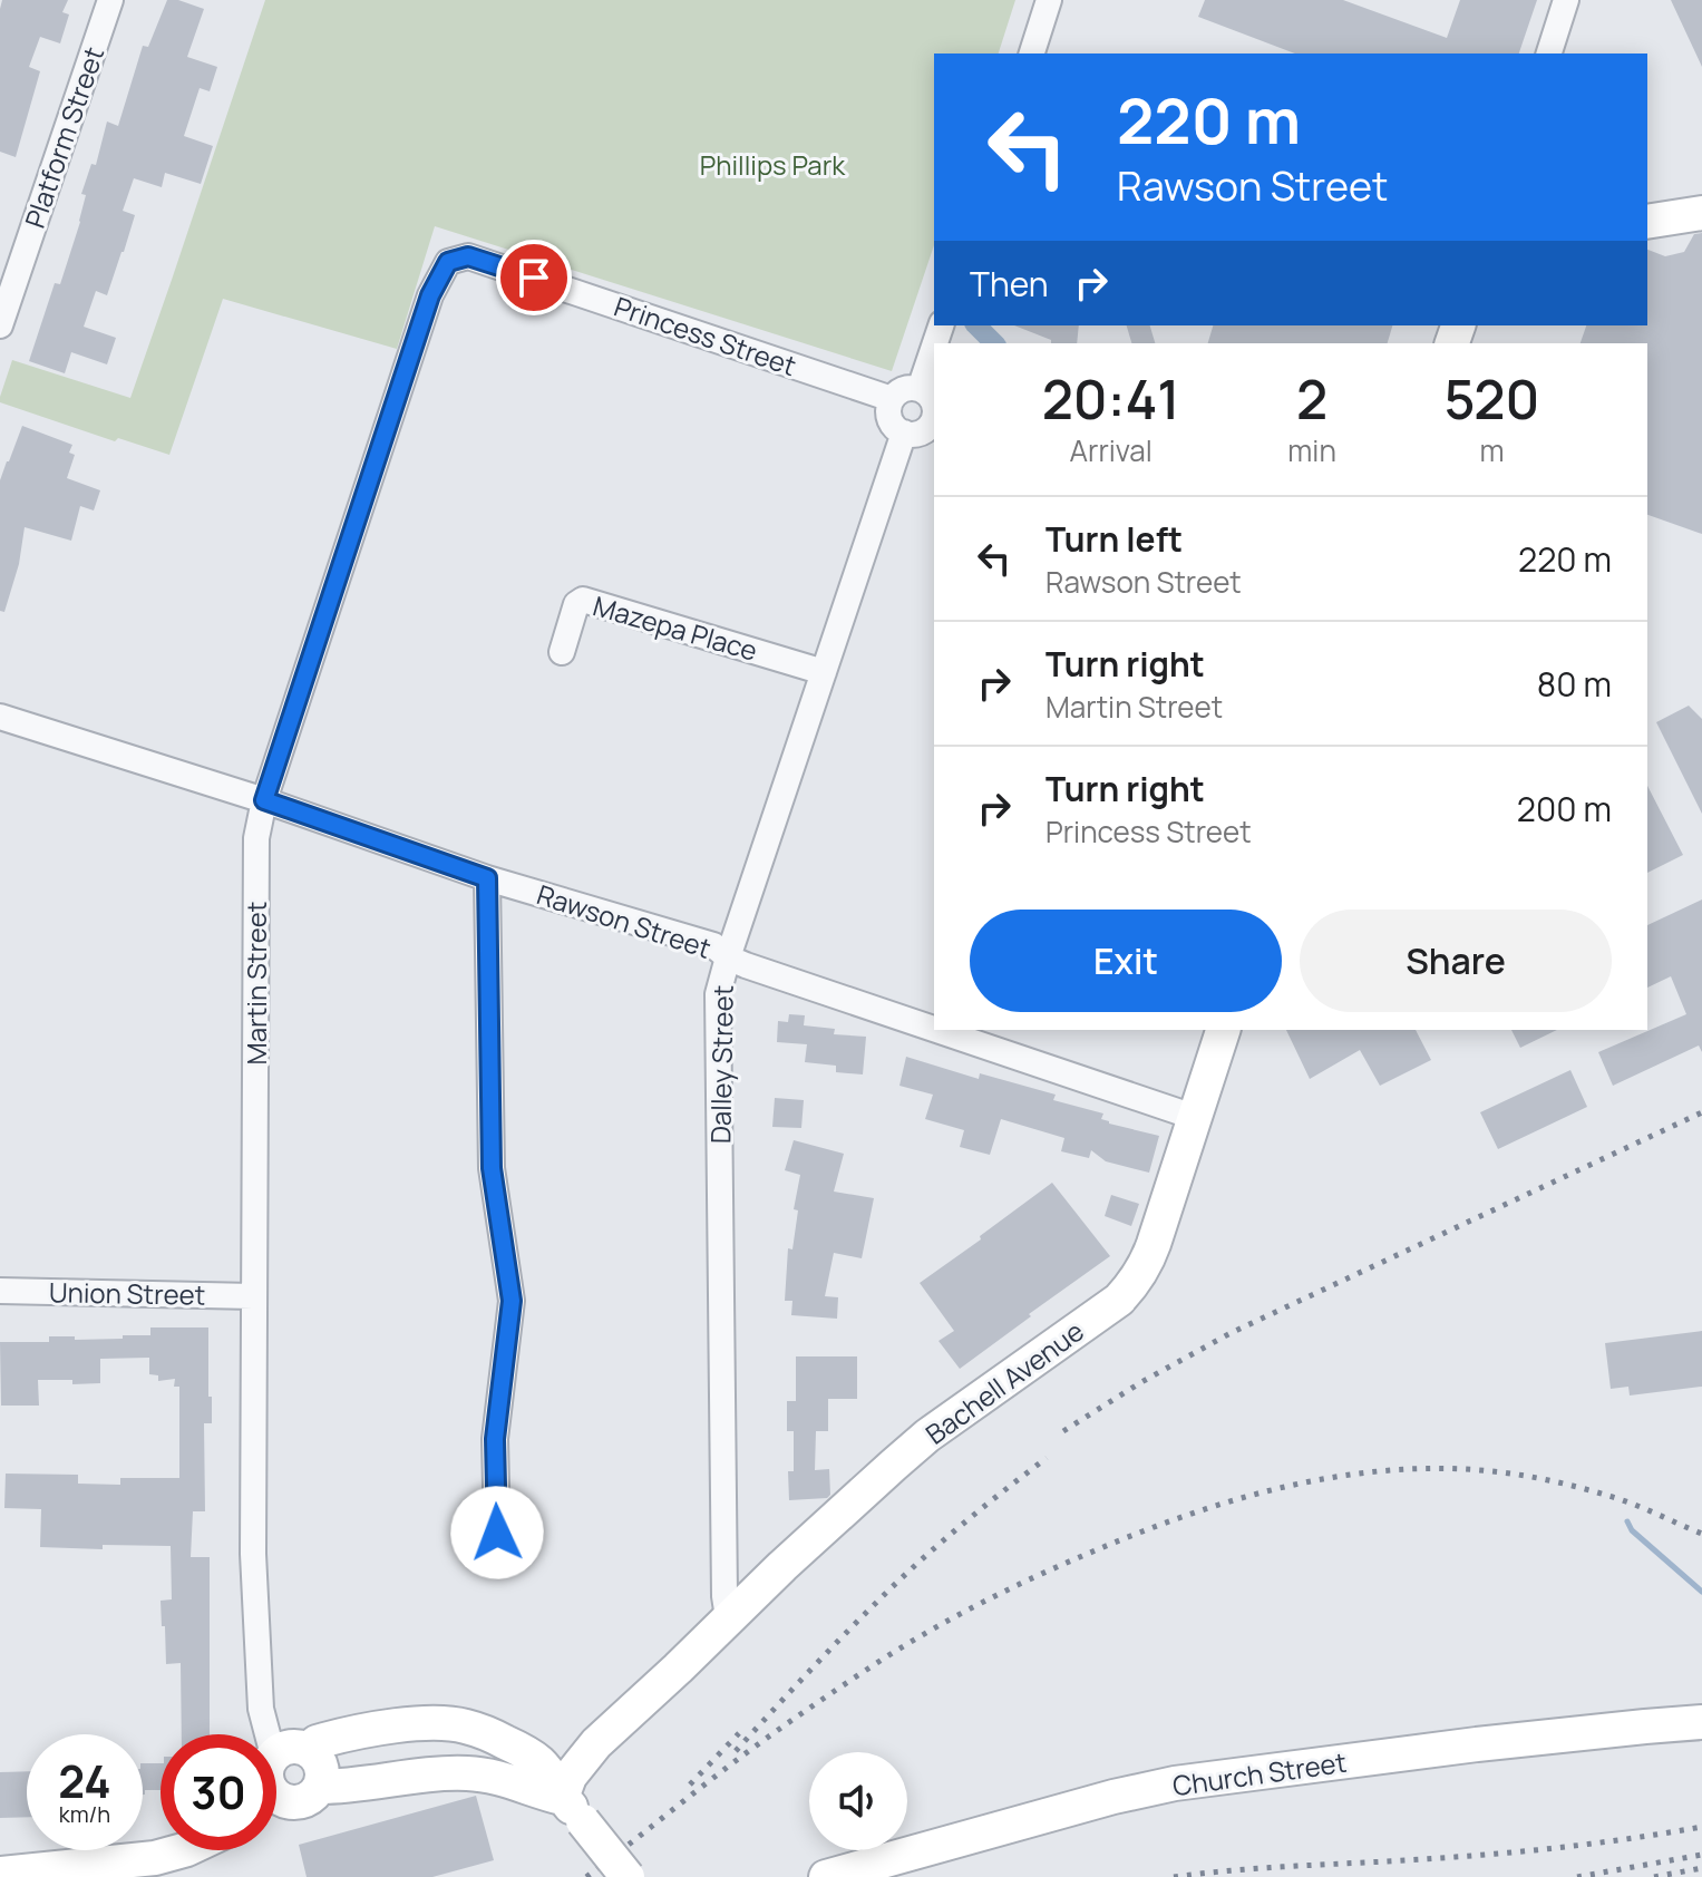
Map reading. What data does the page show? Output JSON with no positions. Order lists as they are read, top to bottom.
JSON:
{
  "streets": {
    "main road": ["Bachell Avenue", "Church Street"],
    "street": [
      "Platform Street",
      "Princess Street",
      "Mazepa Place",
      "Rawson Street",
      "Martin Street",
      "Dalley Street",
      "Union Street"
    ]
  },
  "crossings": [
    ["Princess Street", "Martin Street"],
    ["Mazepa Place", "Dalley Street"],
    ["Rawson Street", "Martin Street"],
    ["Rawson Street", "Dalley Street"],
    ["Rawson Street", "Bachell Avenue"],
    ["Martin Street", "Union Street"],
    ["Dalley Street", "Bachell Avenue"]
  ],
  "parks": ["Phillips Park"],
  "page": {
    "turn": ["220 m", "Rawson Street"],
    "then": "Then",
    "eta": [
      "20:41",
      "Arrival",
      "2",
      "min",
      "520",
      "m"
    ],
    "list": [
      {
        "name": "Turn left",
        "note": "Rawson Street",
        "value": "220 m"
      },
      {
        "name": "Turn right",
        "note": "Martin Street",
        "value": "80 m"
      },
      {
        "name": "Turn right",
        "note": "Princess Street",
        "value": "200 m"
      }
    ],
    "buttons": ["Exit", "Share"],
    "speed": "24 km/h",
    "limit": "30"
  }
}
